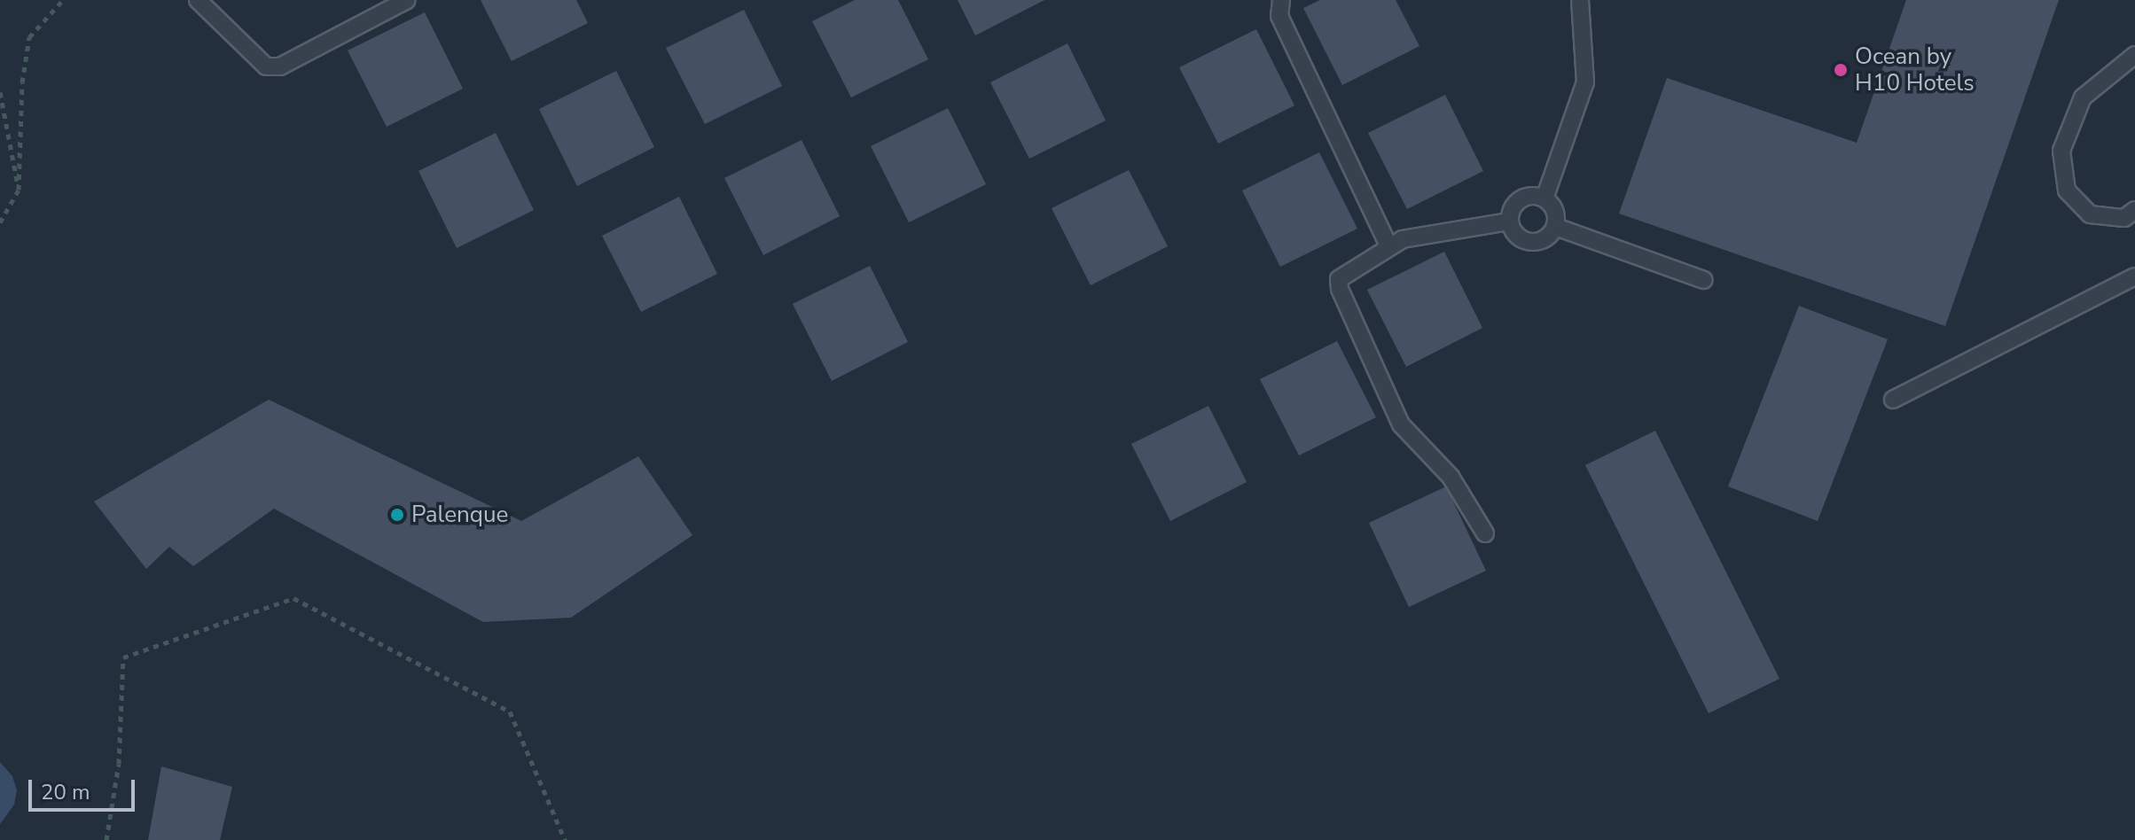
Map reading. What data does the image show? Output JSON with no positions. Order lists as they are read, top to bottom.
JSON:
{
  "places": ["Ocean by H10 Hotels", "Palenque"],
  "scale_bar": "20 m"
}
